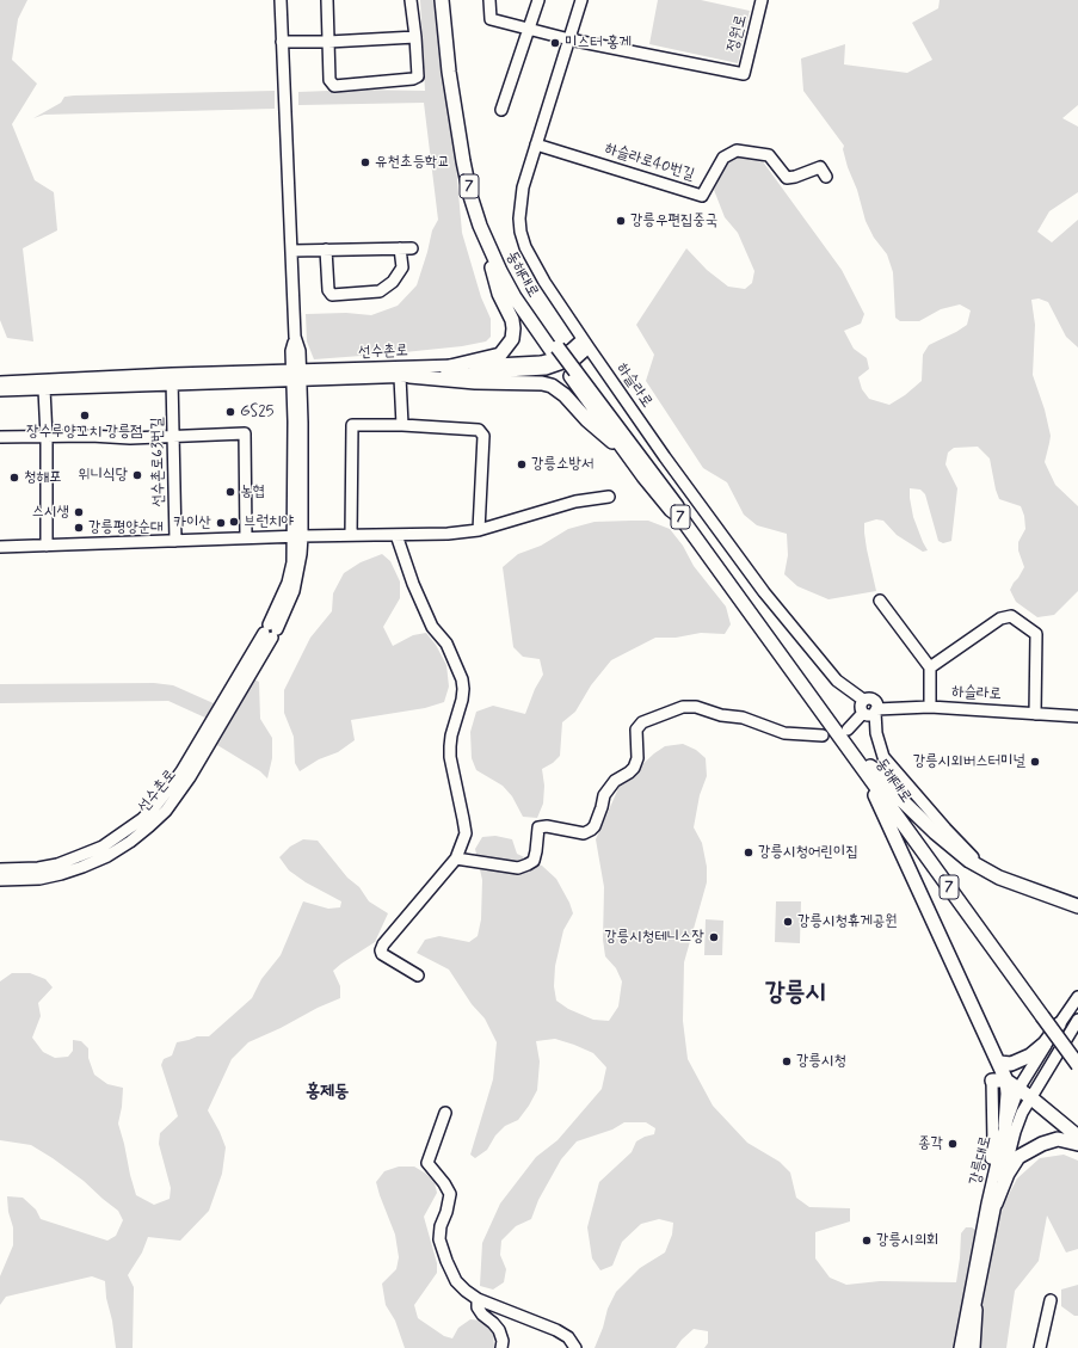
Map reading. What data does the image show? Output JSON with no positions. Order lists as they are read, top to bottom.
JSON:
{
  "streets": {
    "main road": ["7", "동해대로"],
    "street": [
      "정원로",
      "하슬라로40번길",
      "선수촌로",
      "하슬라로",
      "선수촌로63번길",
      "강릉대로"
    ]
  },
  "crossings": [
    ["정원로", "하슬라로"],
    ["하슬라로40번길", "하슬라로"],
    ["선수촌로", "하슬라로"]
  ],
  "districts": ["강릉시", "홍제동"],
  "places": [
    "미스터 홍게",
    "유천초등학교",
    "강릉우편집중국",
    "GS25",
    "장수루양꼬치 강릉점",
    "강릉소방서",
    "위니식당",
    "청해포",
    "농협",
    "스시생",
    "브런치야",
    "카이산",
    "강릉평양순대",
    "강릉시외버스터미널",
    "강릉시청어린이집",
    "강릉시청휴게공원",
    "강릉시청테니스장",
    "강릉시청",
    "종각",
    "강릉시의회"
  ]
}
